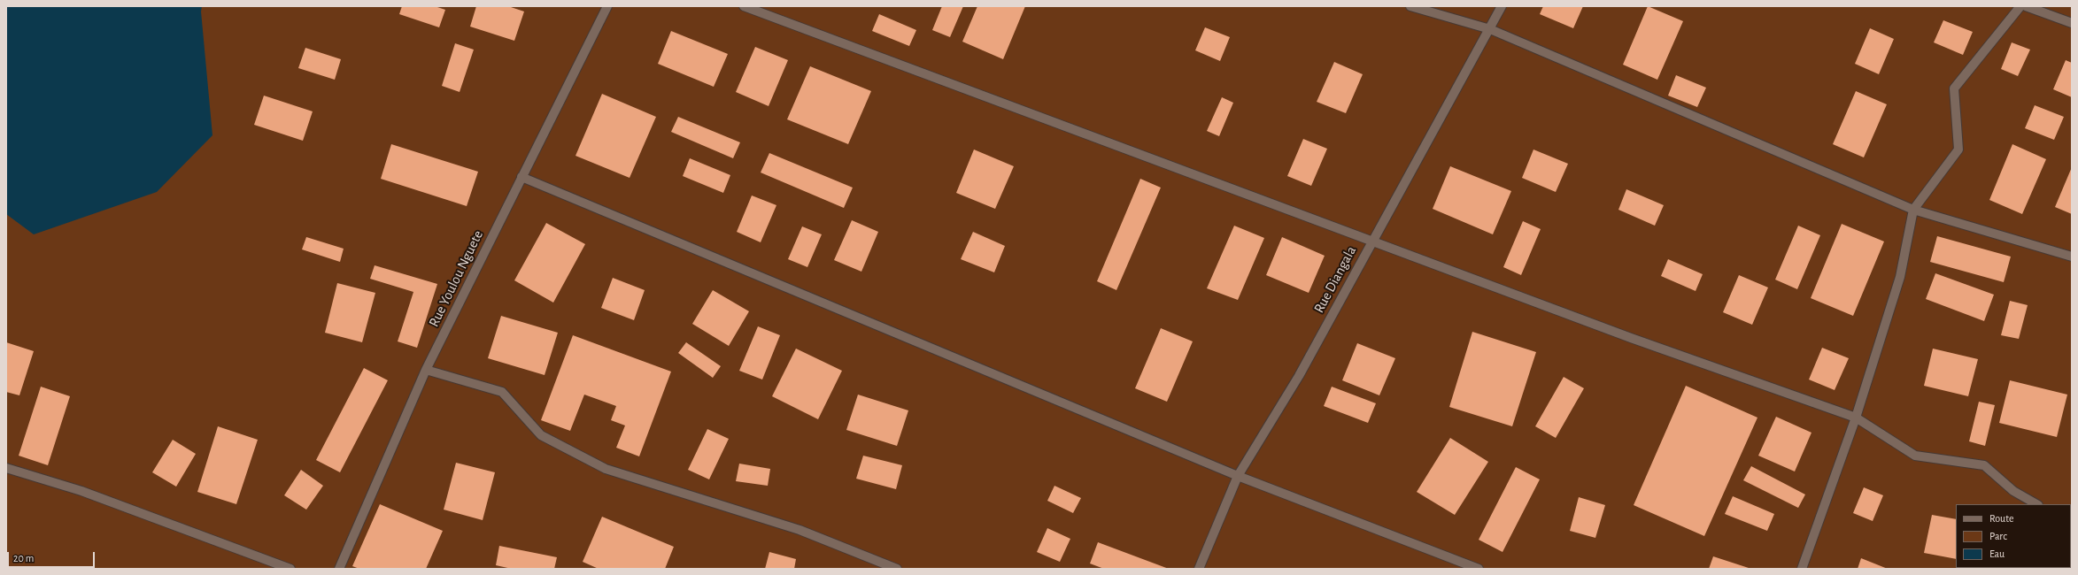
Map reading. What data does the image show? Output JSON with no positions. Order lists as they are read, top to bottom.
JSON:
{
  "streets": {
    "street": ["Rue Youlou Nguete", "Rue Diangala"]
  },
  "legend": ["Route", "Parc", "Eau"],
  "scale_bar": "20 m"
}
